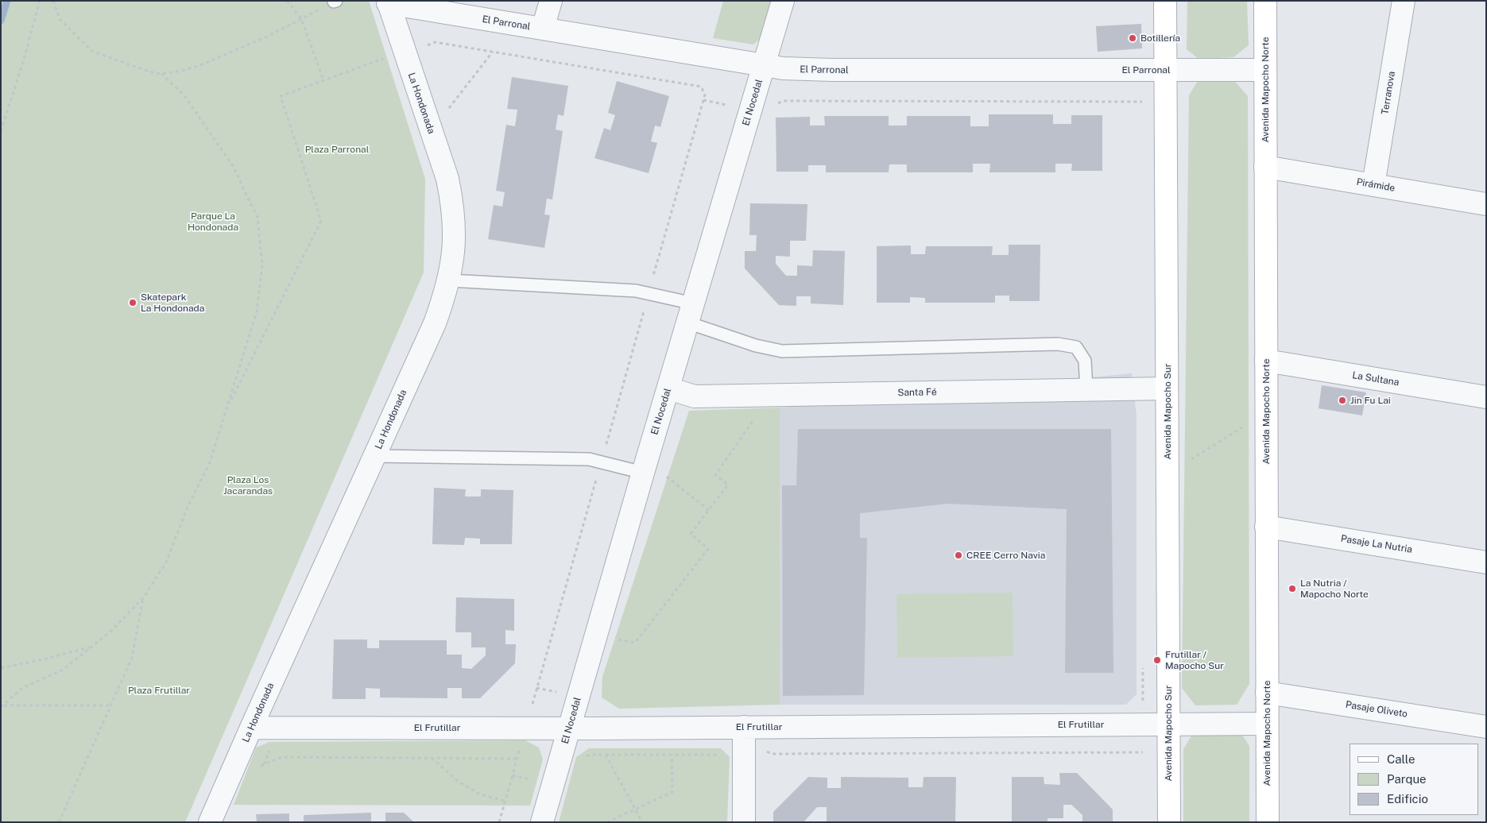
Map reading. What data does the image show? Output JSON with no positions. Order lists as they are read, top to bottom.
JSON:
{
  "streets": {
    "street": [
      "El Parronal",
      "Avenida Mapocho Norte",
      "Terranova",
      "El Nocedal",
      "La Hondonada",
      "Pirámide",
      "La Sultana",
      "Santa Fé",
      "Avenida Mapocho Sur",
      "Pasaje La Nutria",
      "Pasaje Oliveto",
      "El Frutillar"
    ]
  },
  "crossings": [
    ["El Parronal", "Avenida Mapocho Norte"],
    ["El Parronal", "El Nocedal"],
    ["El Parronal", "La Hondonada"],
    ["El Parronal", "Avenida Mapocho Sur"],
    ["Avenida Mapocho Norte", "Pirámide"],
    ["Avenida Mapocho Norte", "La Sultana"],
    ["Avenida Mapocho Norte", "Pasaje La Nutria"],
    ["Avenida Mapocho Norte", "Pasaje Oliveto"],
    ["Avenida Mapocho Norte", "El Frutillar"],
    ["Terranova", "Pirámide"],
    ["El Nocedal", "Santa Fé"],
    ["El Nocedal", "El Frutillar"],
    ["La Hondonada", "El Frutillar"],
    ["Santa Fé", "Avenida Mapocho Sur"],
    ["Avenida Mapocho Sur", "El Frutillar"]
  ],
  "parks": [
    "Plaza Parronal",
    "Parque La Hondonada",
    "Plaza Los Jacarandas",
    "Plaza Frutillar"
  ],
  "places": [
    "Botillería",
    "Skatepark La Hondonada",
    "Jin Fu Lai",
    "CREE Cerro Navia",
    "La Nutria / Mapocho Norte",
    "Frutillar / Mapocho Sur"
  ],
  "legend": ["Calle", "Parque", "Edificio"]
}
